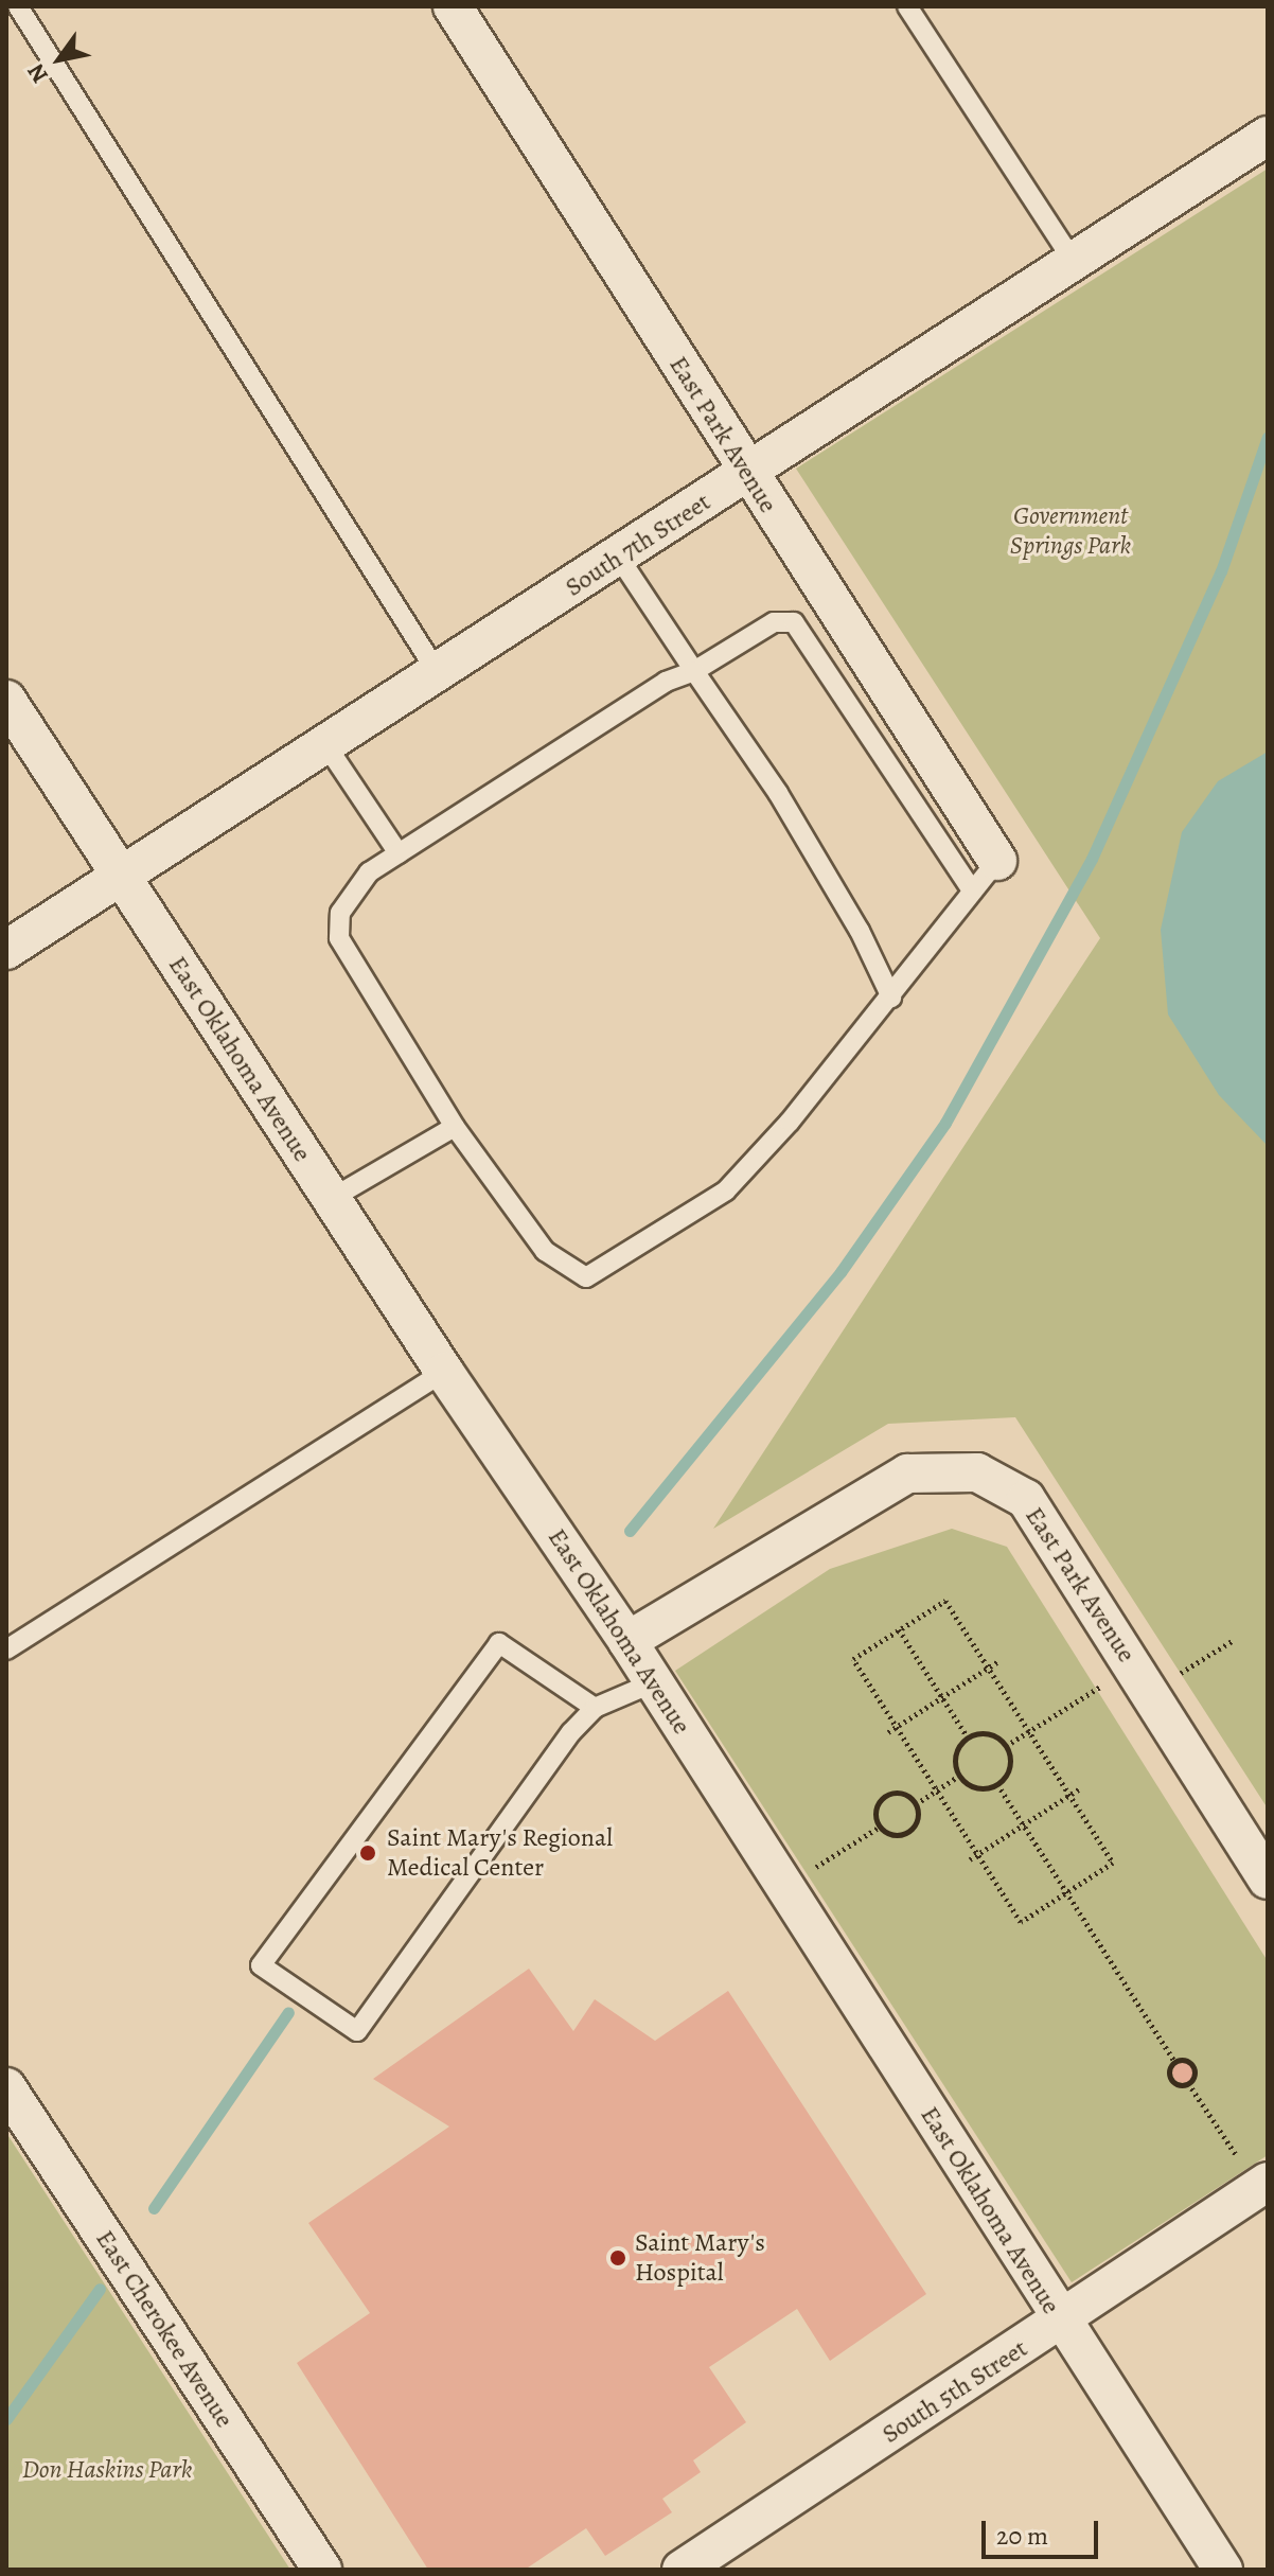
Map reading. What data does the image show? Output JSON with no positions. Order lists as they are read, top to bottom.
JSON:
{
  "streets": {
    "street": [
      "East Park Avenue",
      "South 7th Street",
      "East Oklahoma Avenue",
      "East Cherokee Avenue",
      "South 5th Street"
    ]
  },
  "crossings": [
    ["East Park Avenue", "South 7th Street"],
    ["East Park Avenue", "East Oklahoma Avenue"],
    ["South 7th Street", "East Oklahoma Avenue"],
    ["East Oklahoma Avenue", "South 5th Street"]
  ],
  "parks": ["Government Springs Park", "Don Haskins Park"],
  "places": ["Saint Mary's Regional Medical Center", "Saint Mary's Hospital"],
  "scale_bar": "20 m",
  "north": "bottom left"
}
